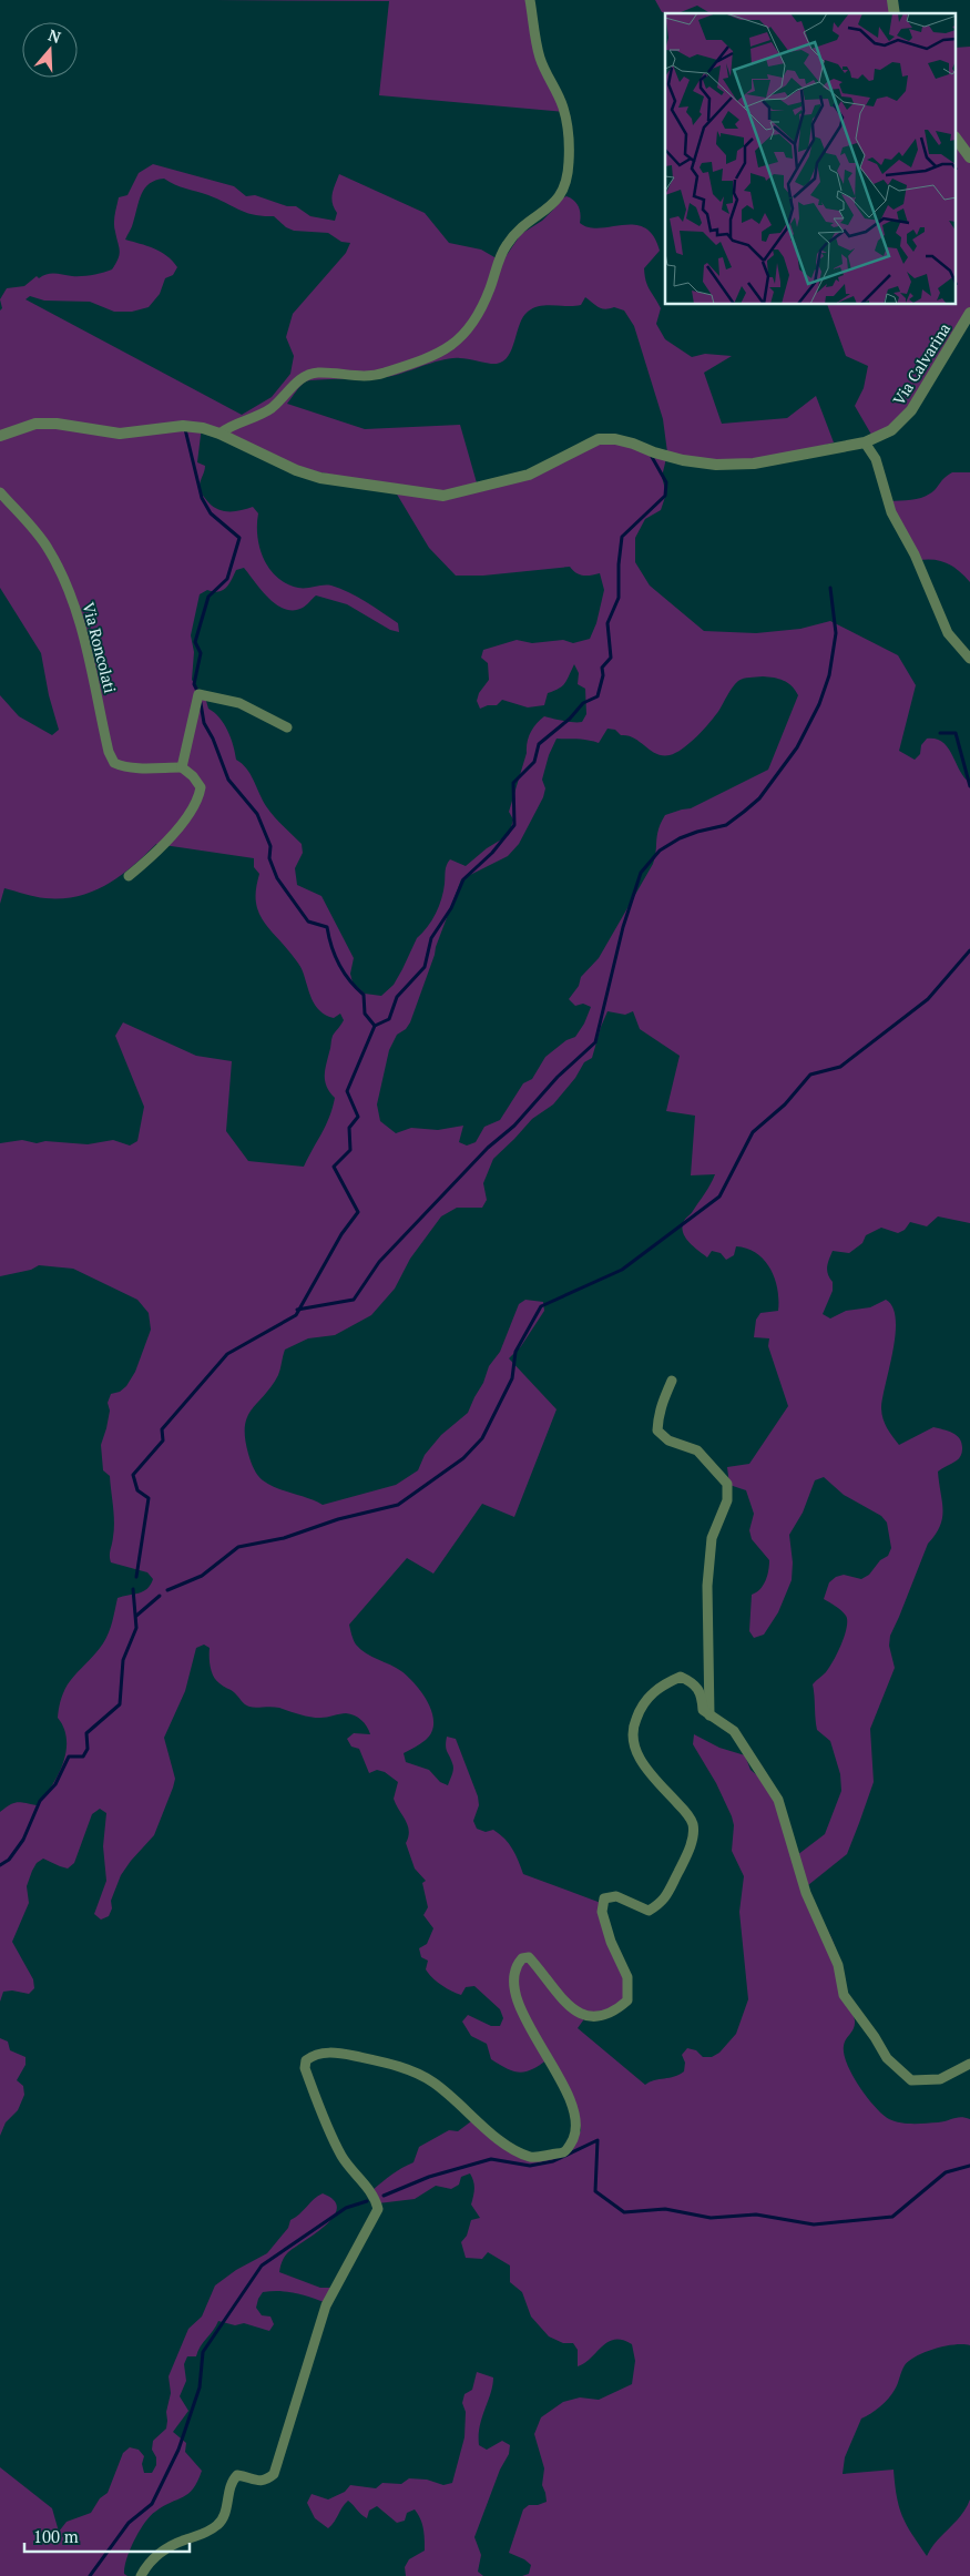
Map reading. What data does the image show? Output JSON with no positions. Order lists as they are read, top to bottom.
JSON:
{
  "streets": {
    "street": ["Via Calvarina", "Via Roncolati"]
  },
  "scale_bar": "100 m",
  "north": "top"
}
